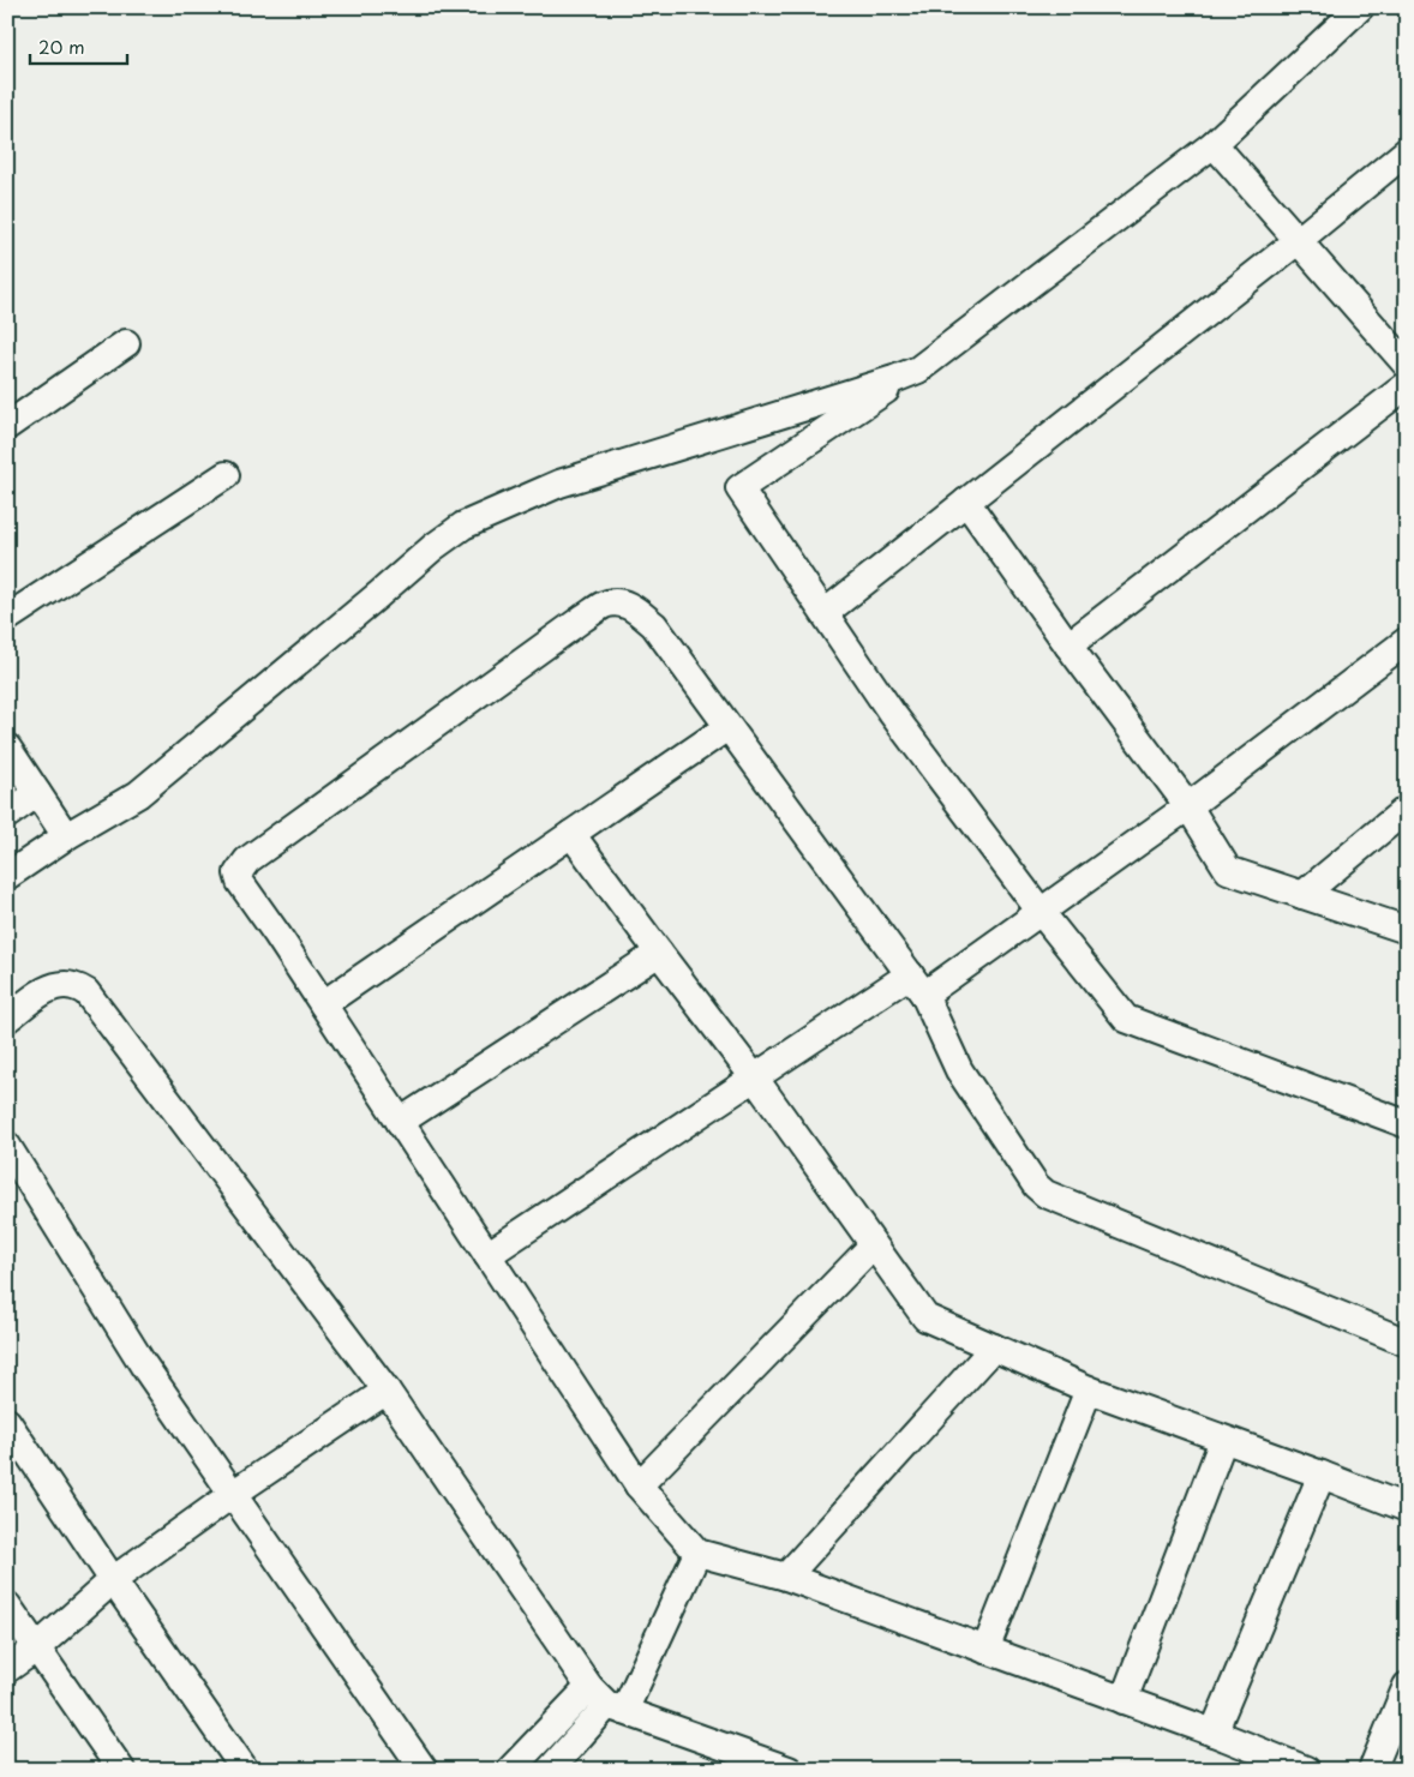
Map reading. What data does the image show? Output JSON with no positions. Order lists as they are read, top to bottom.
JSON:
{
  "scale_bar": "20 m"
}
